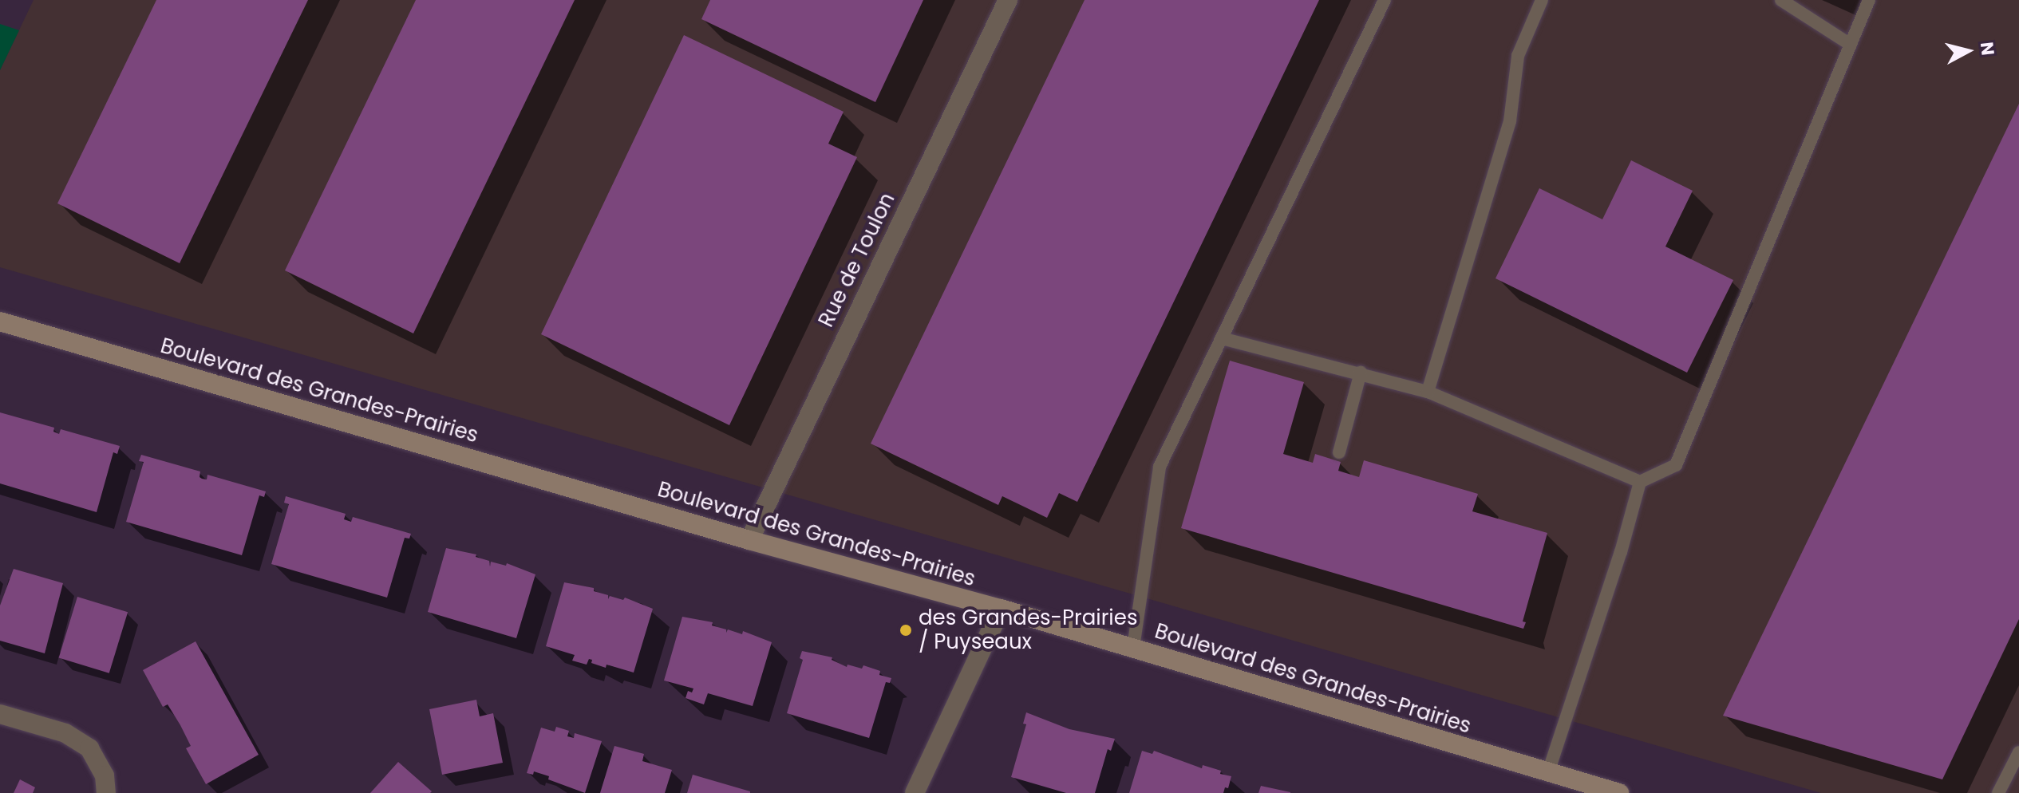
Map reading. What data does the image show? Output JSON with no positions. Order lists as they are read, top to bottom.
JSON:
{
  "streets": {
    "main road": ["Boulevard des Grandes-Prairies"],
    "street": ["Rue de Toulon"]
  },
  "crossings": [
    ["Rue de Toulon", "Boulevard des Grandes-Prairies"]
  ],
  "places": ["des Grandes-Prairies / Puyseaux"],
  "north": "right"
}
